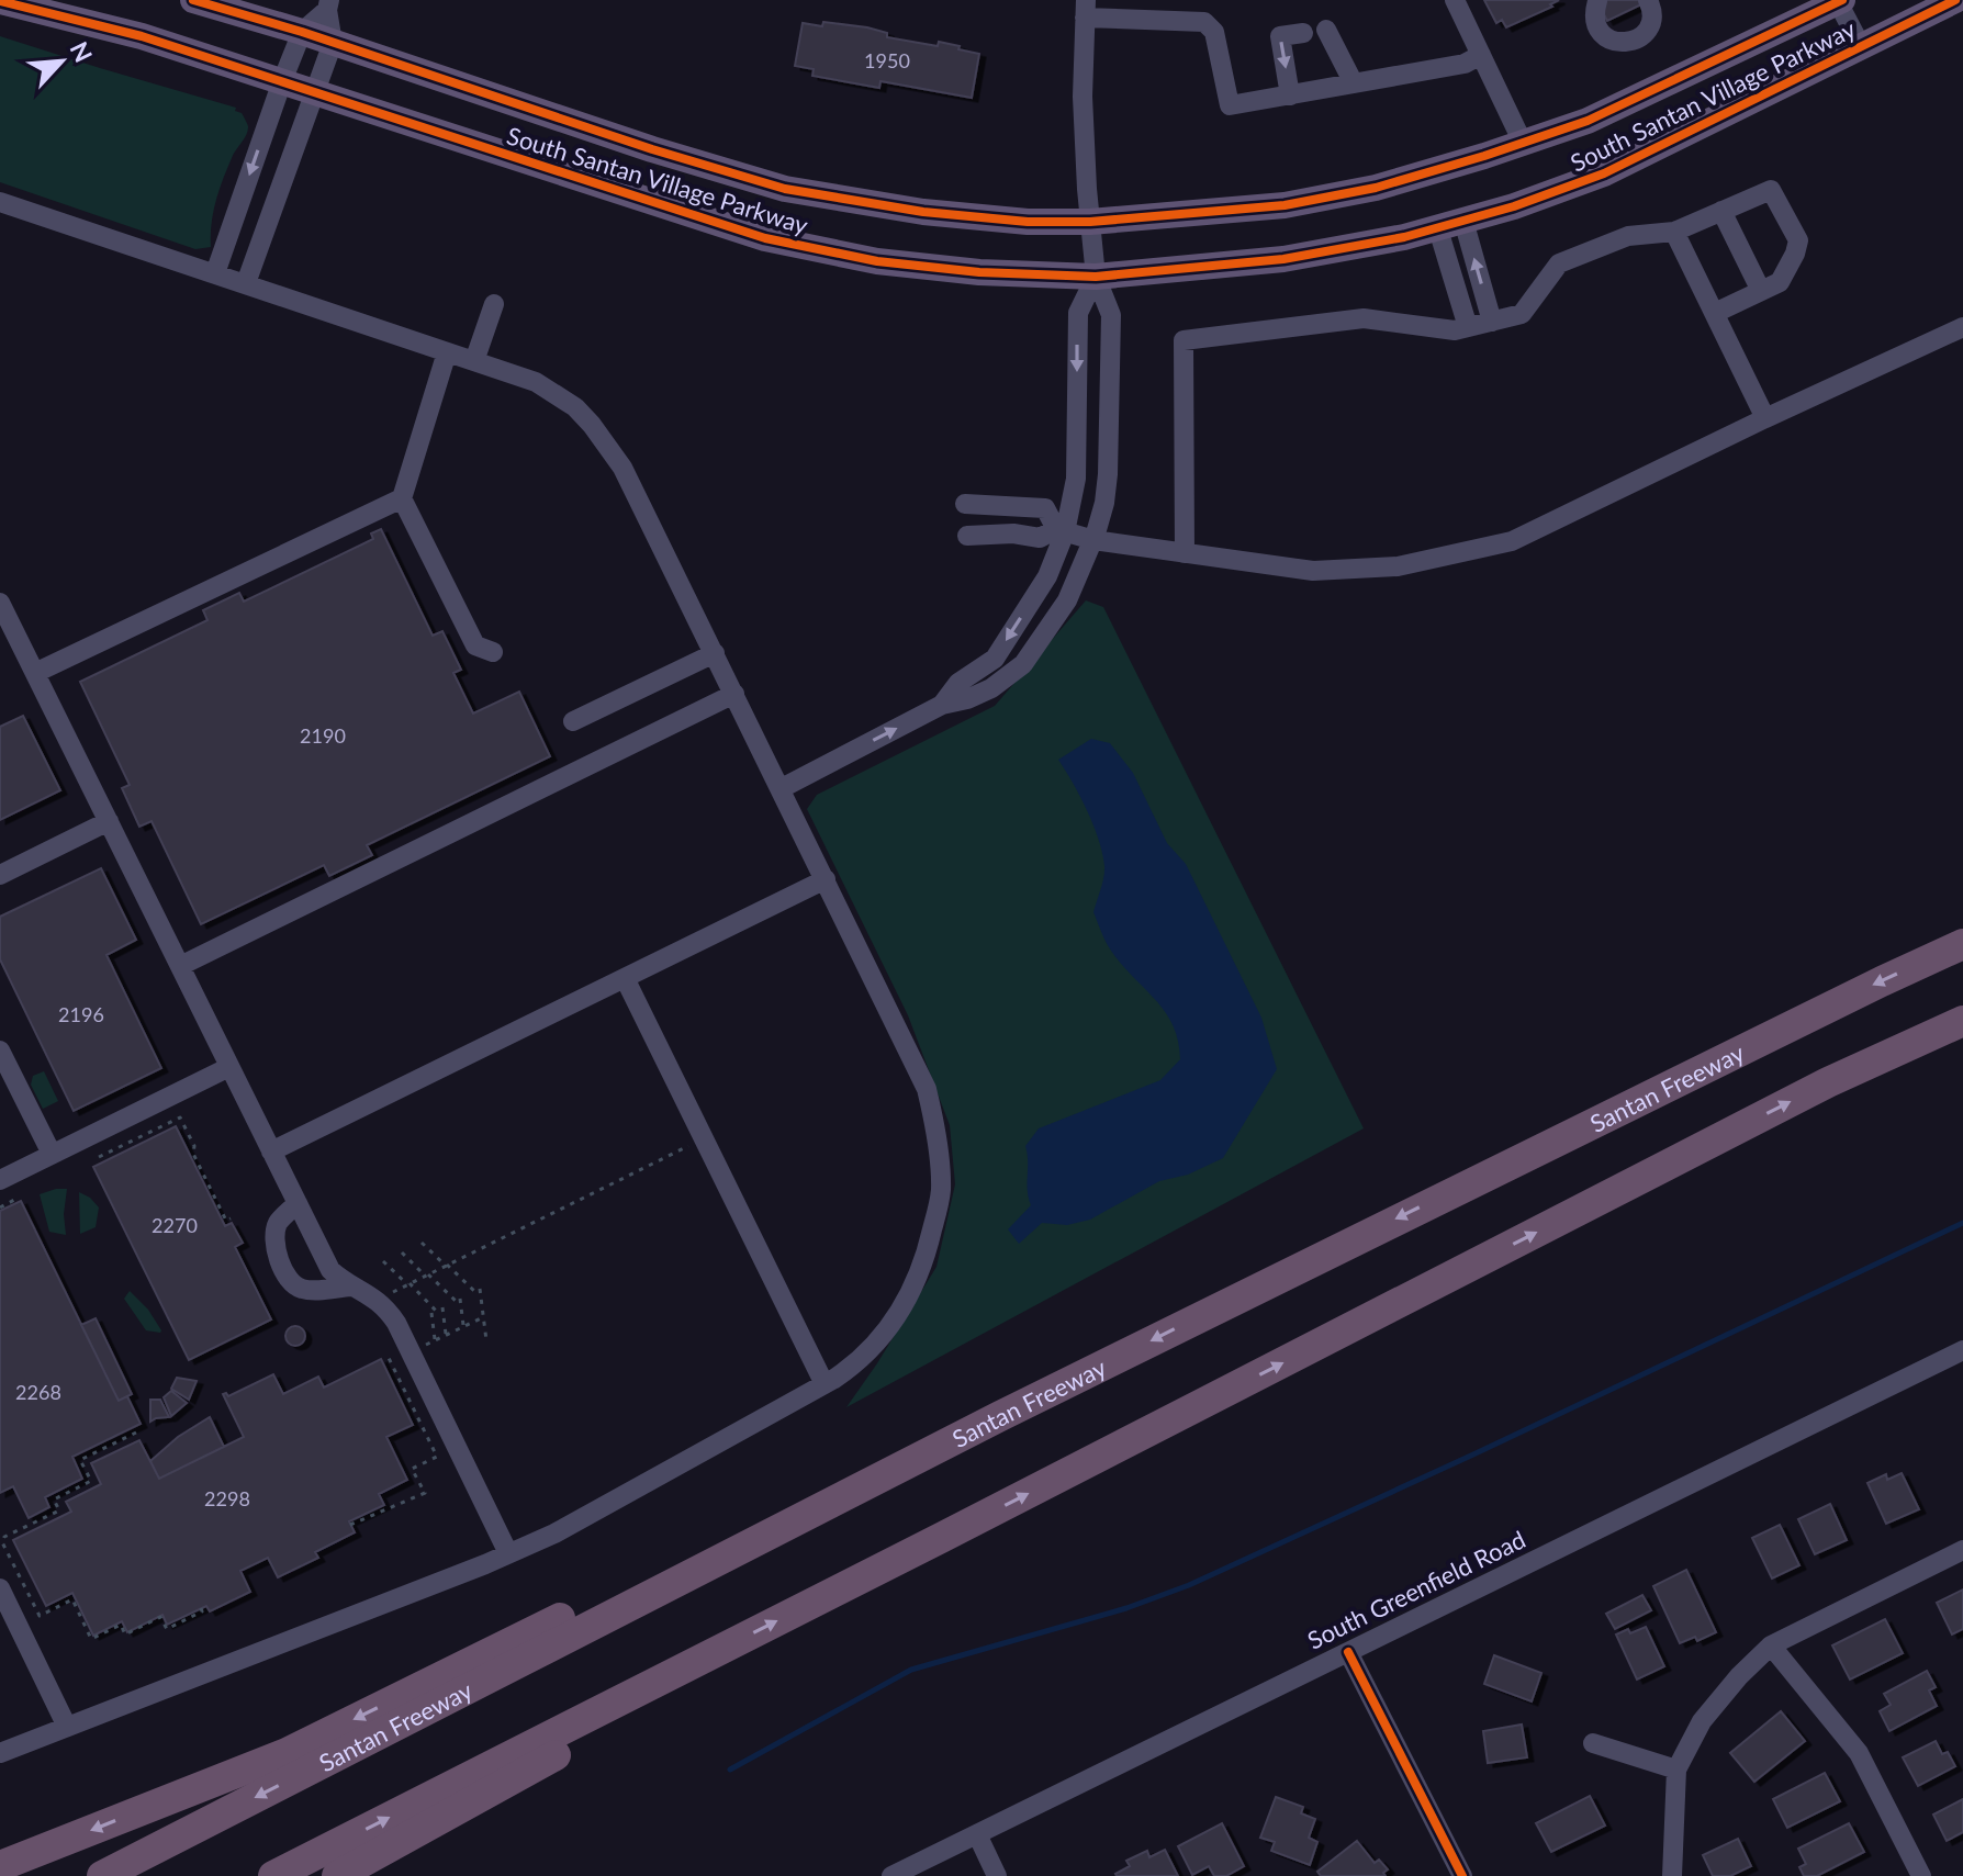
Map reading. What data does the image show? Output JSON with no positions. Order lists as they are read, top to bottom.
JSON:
{
  "streets": {
    "highway": ["Santan Freeway"],
    "main road": ["South Santan Village Parkway"],
    "street": ["South Greenfield Road"]
  },
  "house_numbers": [
    "1950",
    "2190",
    "2196",
    "2270",
    "2268",
    "2298"
  ],
  "north": "top right"
}
